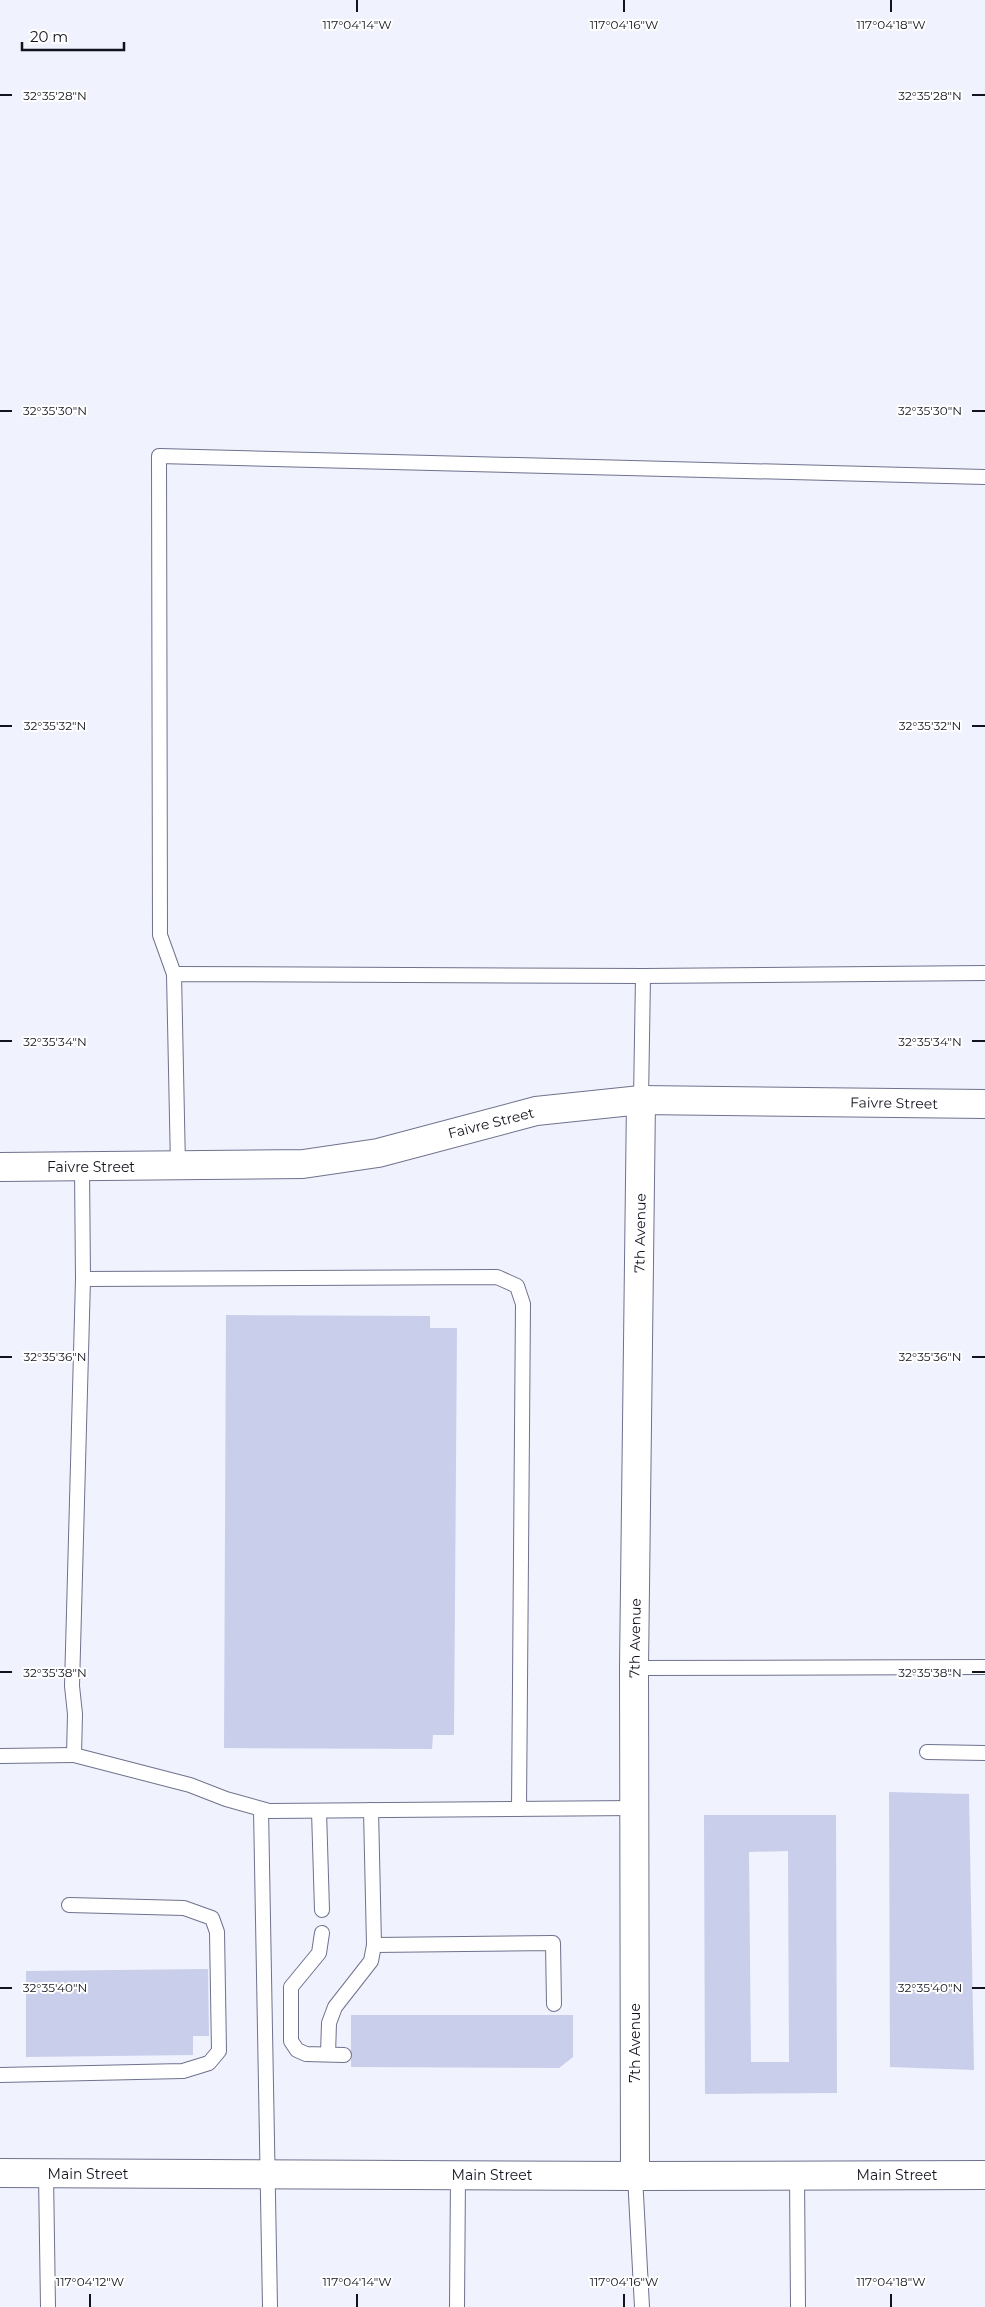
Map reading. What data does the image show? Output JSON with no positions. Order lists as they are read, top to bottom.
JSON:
{
  "streets": {
    "street": ["Faivre Street", "7th Avenue", "Main Street"]
  },
  "crossings": [
    ["Faivre Street", "7th Avenue"],
    ["7th Avenue", "Main Street"]
  ],
  "scale_bar": "20 m",
  "coordinates": [
    "117°04'14\"W",
    "117°04'16\"W",
    "117°04'18\"W",
    "32°35'28\"N",
    "32°35'30\"N",
    "32°35'32\"N",
    "32°35'34\"N",
    "32°35'36\"N",
    "32°35'38\"N",
    "32°35'40\"N",
    "117°04'12\"W"
  ]
}
